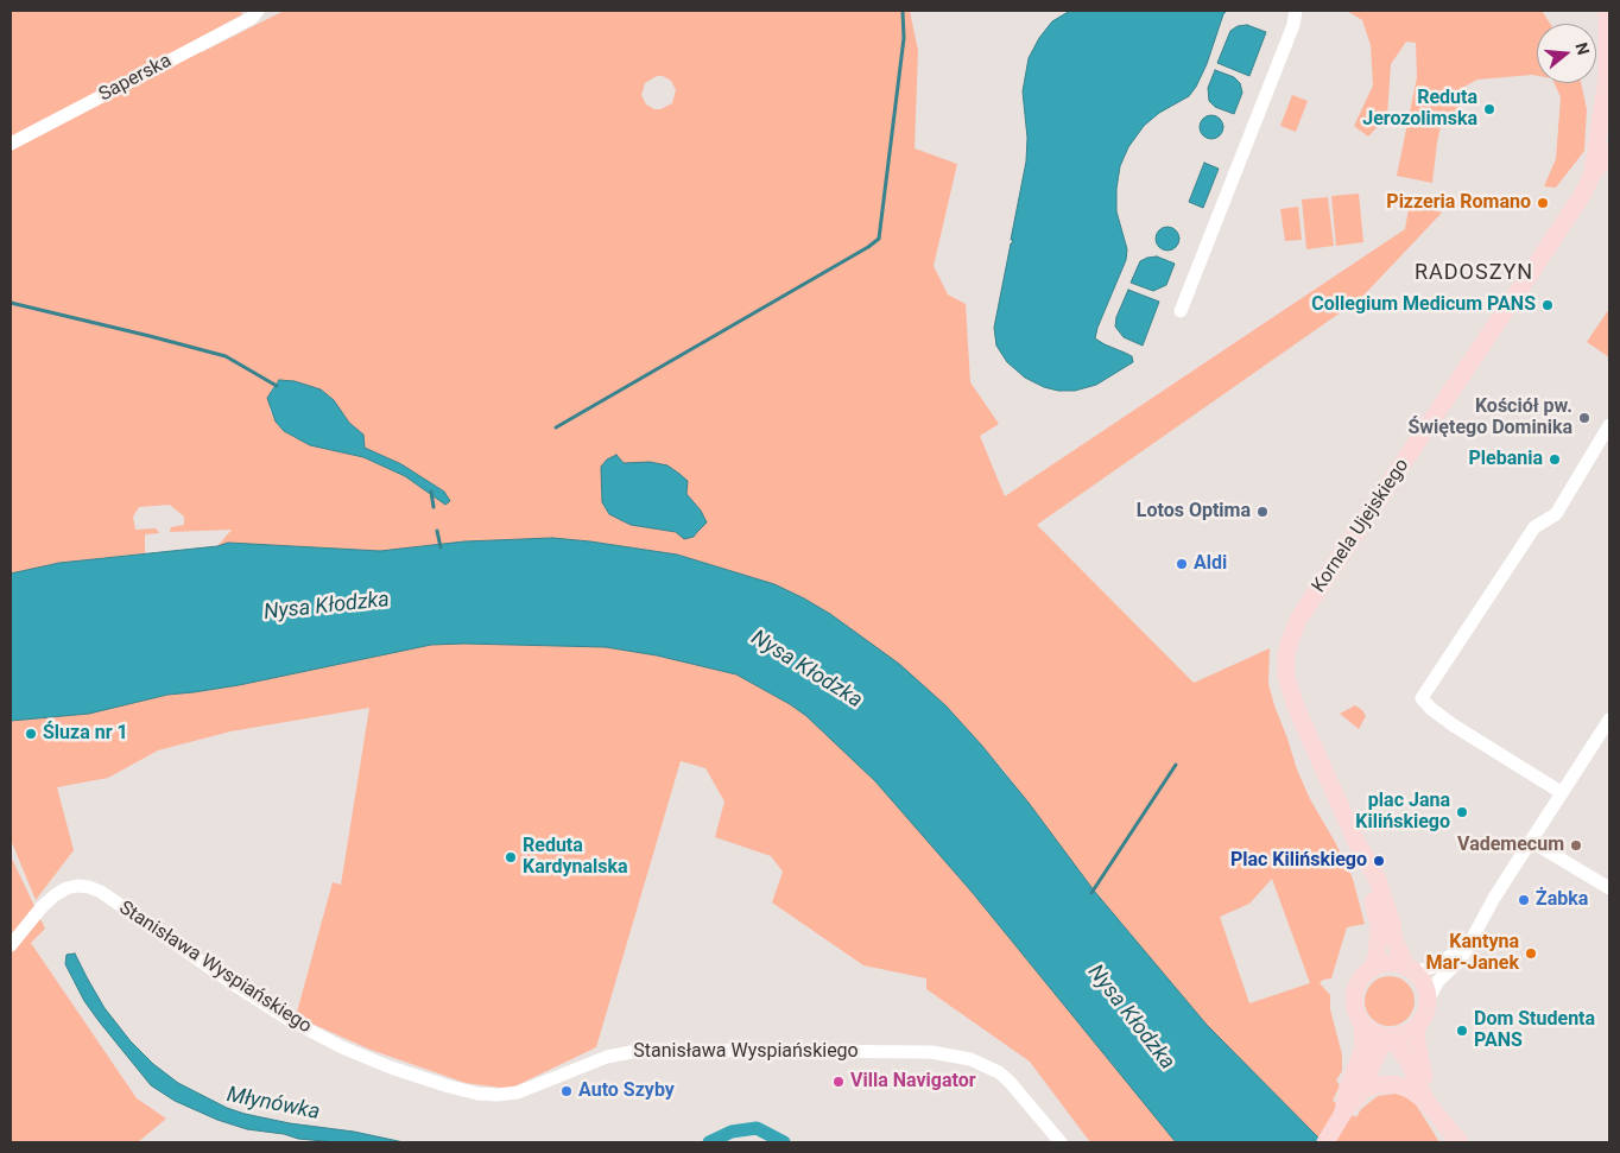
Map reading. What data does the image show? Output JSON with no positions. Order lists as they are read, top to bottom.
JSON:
{
  "streets": {
    "main road": ["Kornela Ujejskiego"],
    "street": ["Saperska", "Stanisława Wyspiańskiego"]
  },
  "districts": ["RADOSZYN"],
  "water": ["Nysa Kłodzka", "Młynówka"],
  "places": [
    "Reduta Jerozolimska",
    "Pizzeria Romano",
    "Collegium Medicum PANS",
    "Kościół pw. Świętego Dominika",
    "Plebania",
    "Lotos Optima",
    "Aldi",
    "Śluza nr 1",
    "plac Jana Kilińskiego",
    "Vademecum",
    "Reduta Kardynalska",
    "Plac Kilińskiego",
    "Żabka",
    "Kantyna Mar-Janek",
    "Dom Studenta PANS",
    "Villa Navigator",
    "Auto Szyby"
  ],
  "north": "right"
}
